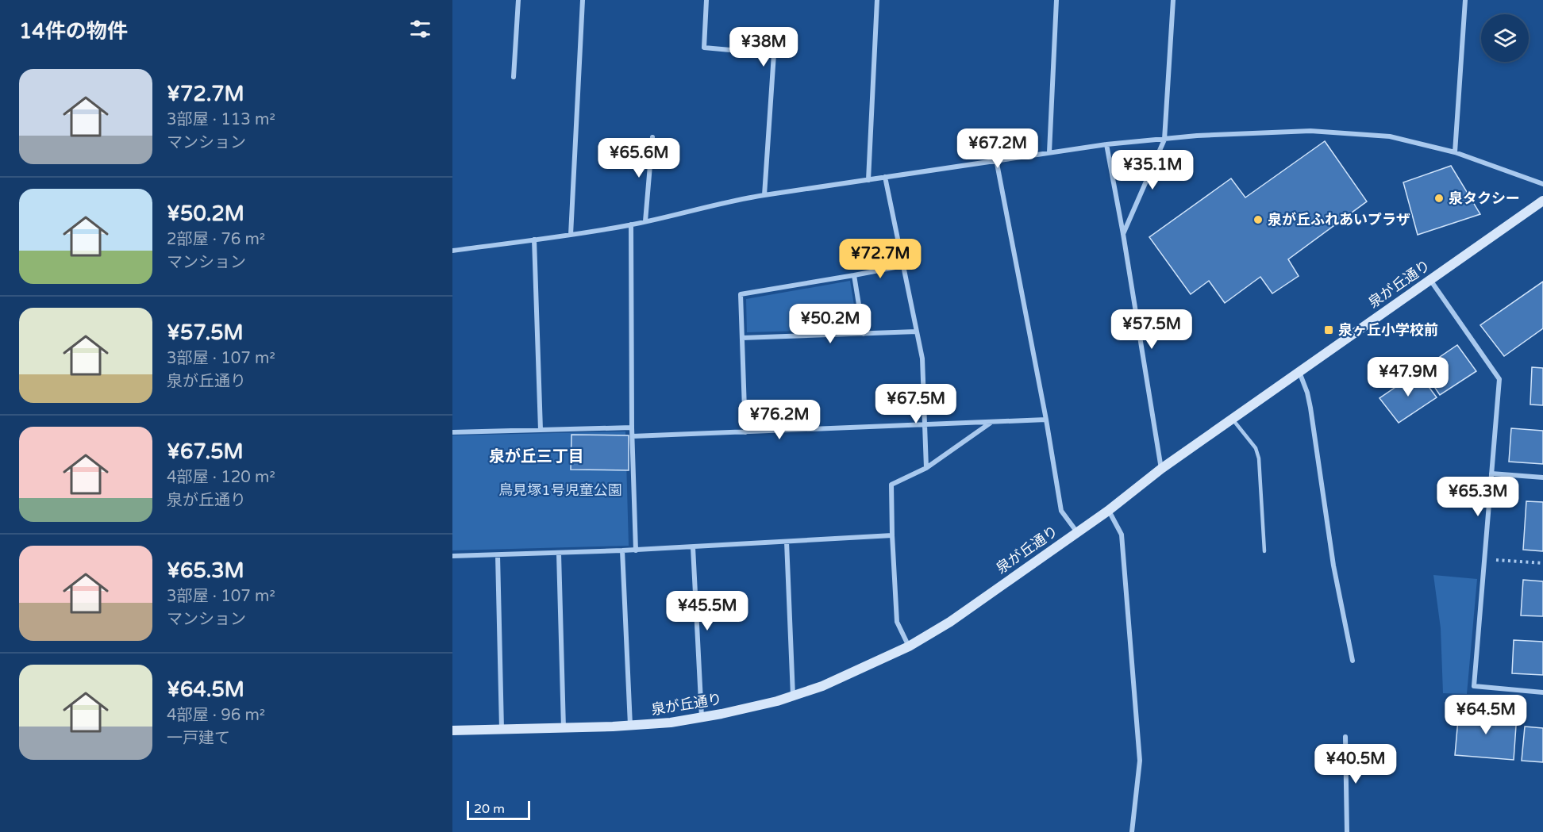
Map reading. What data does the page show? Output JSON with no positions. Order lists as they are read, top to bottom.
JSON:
{
  "streets": {
    "street": ["泉が丘通り"]
  },
  "districts": ["泉が丘三丁目"],
  "parks": ["鳥見塚1号児童公園"],
  "places": {
    "other": ["泉タクシー", "泉が丘ふれあいプラザ"],
    "transit": ["泉ヶ丘小学校前"]
  },
  "scale_bar": "20 m",
  "page": {
    "heading": "14件の物件",
    "price": [
      "¥38M",
      "¥67.2M",
      "¥65.6M",
      "¥35.1M",
      "¥72.7M",
      "¥50.2M",
      "¥57.5M",
      "¥47.9M",
      "¥67.5M",
      "¥76.2M",
      "¥65.3M",
      "¥45.5M",
      "¥64.5M",
      "¥40.5M"
    ],
    "list": [
      {
        "name": "¥72.7M",
        "note": "3部屋 · 113 m² · マンション"
      },
      {
        "name": "¥50.2M",
        "note": "2部屋 · 76 m² · マンション"
      },
      {
        "name": "¥57.5M",
        "note": "3部屋 · 107 m² · 泉が丘通り"
      },
      {
        "name": "¥67.5M",
        "note": "4部屋 · 120 m² · 泉が丘通り"
      },
      {
        "name": "¥65.3M",
        "note": "3部屋 · 107 m² · マンション"
      },
      {
        "name": "¥64.5M",
        "note": "4部屋 · 96 m² · 一戸建て"
      }
    ],
    "scale": "20 m"
  }
}
